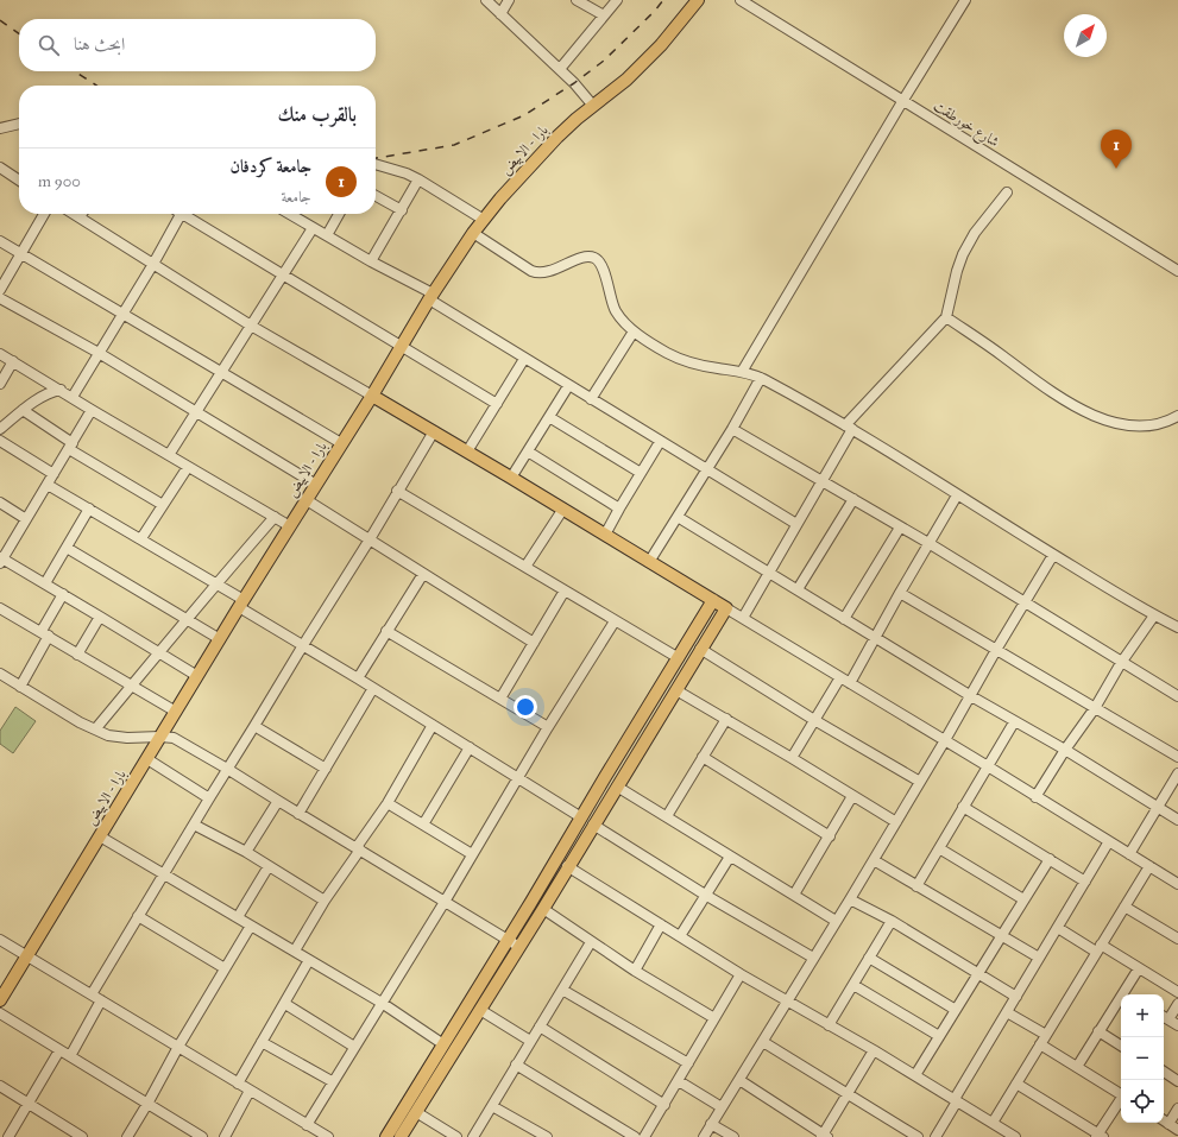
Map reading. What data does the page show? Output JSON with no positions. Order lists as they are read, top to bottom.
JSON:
{
  "streets": {
    "main road": ["بارا - الابيض"],
    "street": ["شارع خورطقت"]
  },
  "north": "top right",
  "page": {
    "search": "ابحث هنا",
    "heading": "بالقرب منك",
    "pins": "1",
    "list": [
      {
        "mark": "1",
        "name": "جامعة كردفان",
        "note": "جامعة",
        "value": "900 m"
      }
    ],
    "map_buttons": ["+", "−"]
  }
}
